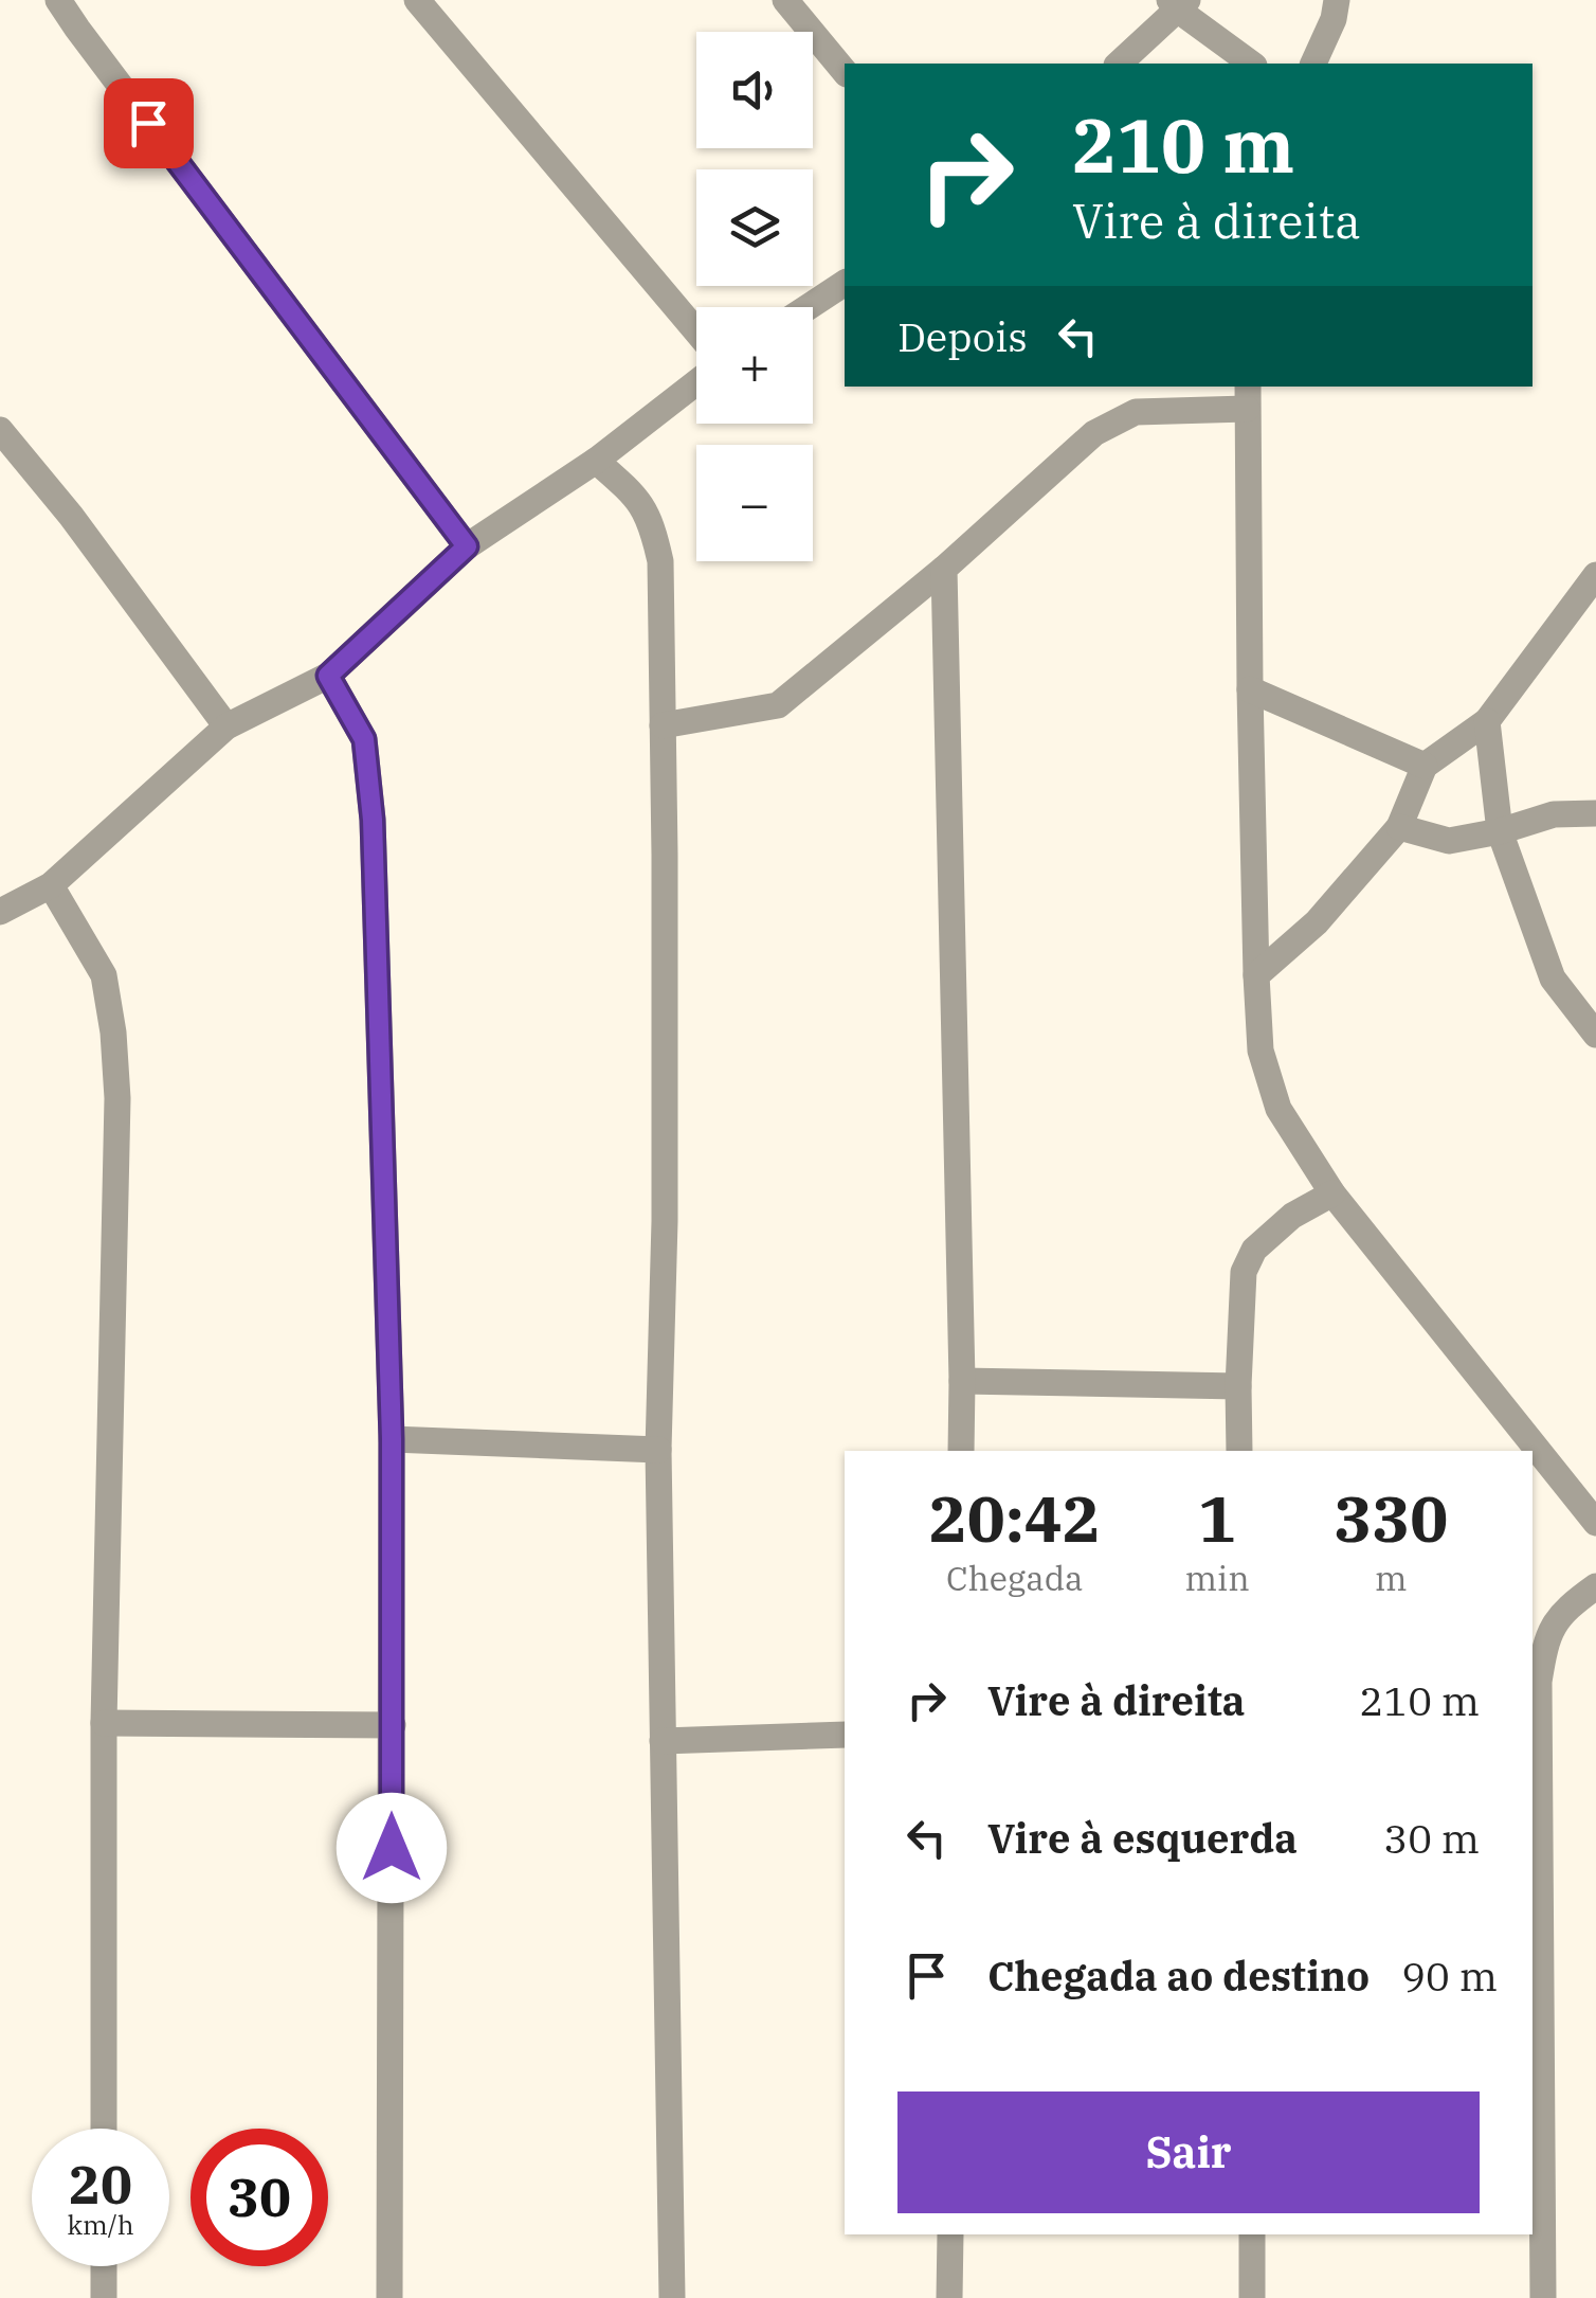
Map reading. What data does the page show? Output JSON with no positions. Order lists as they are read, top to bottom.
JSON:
{
  "page": {
    "map_buttons": ["+", "−"],
    "turn": ["210 m", "Vire à direita"],
    "then": "Depois",
    "eta": [
      "20:42",
      "Chegada",
      "1",
      "min",
      "330",
      "m"
    ],
    "list": [
      {
        "name": "Vire à direita",
        "value": "210 m"
      },
      {
        "name": "Vire à esquerda",
        "value": "30 m"
      },
      {
        "name": "Chegada ao destino",
        "value": "90 m"
      }
    ],
    "buttons": "Sair",
    "speed": "20 km/h",
    "limit": "30"
  }
}
